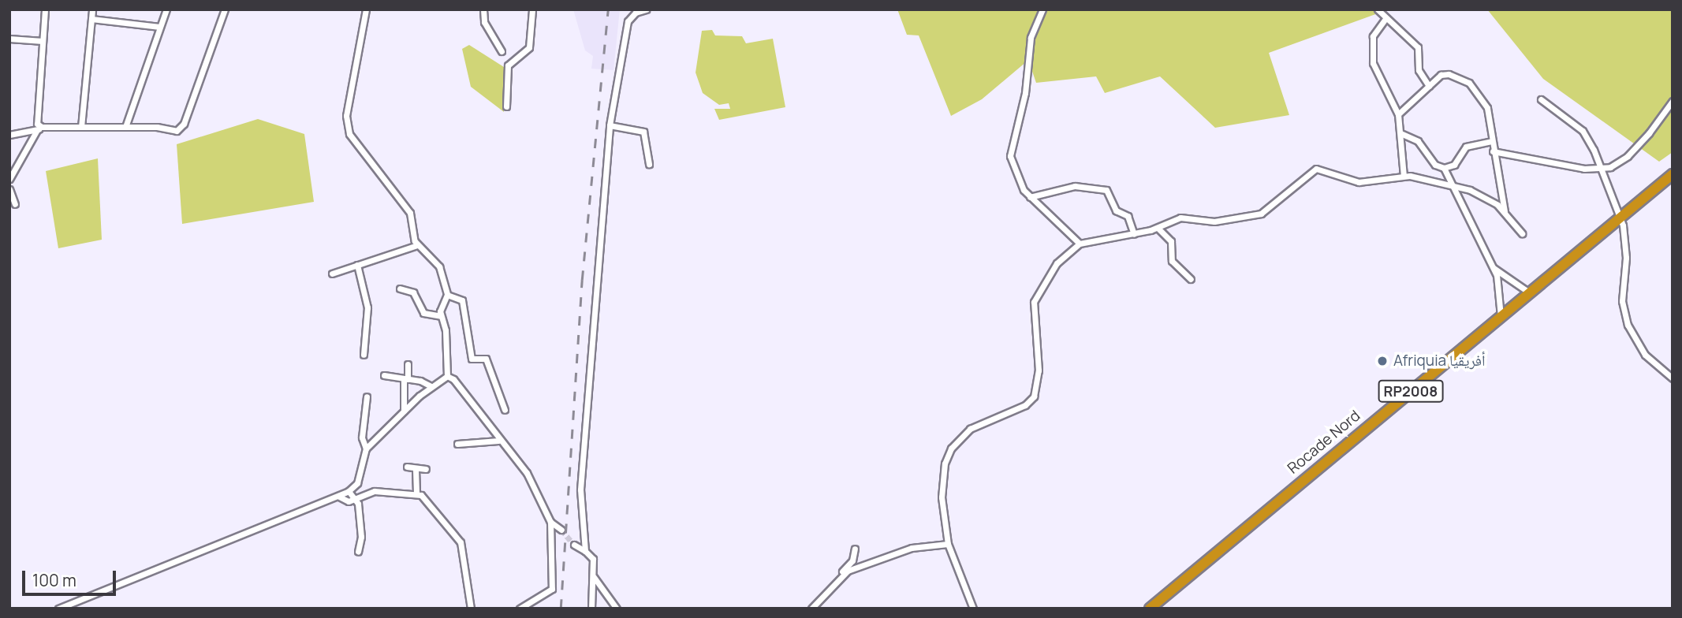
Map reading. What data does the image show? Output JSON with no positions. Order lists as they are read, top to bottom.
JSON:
{
  "streets": {
    "highway": ["RP2008", "Rocade Nord"]
  },
  "places": ["Afriquia أفريقيا"],
  "scale_bar": "100 m"
}
